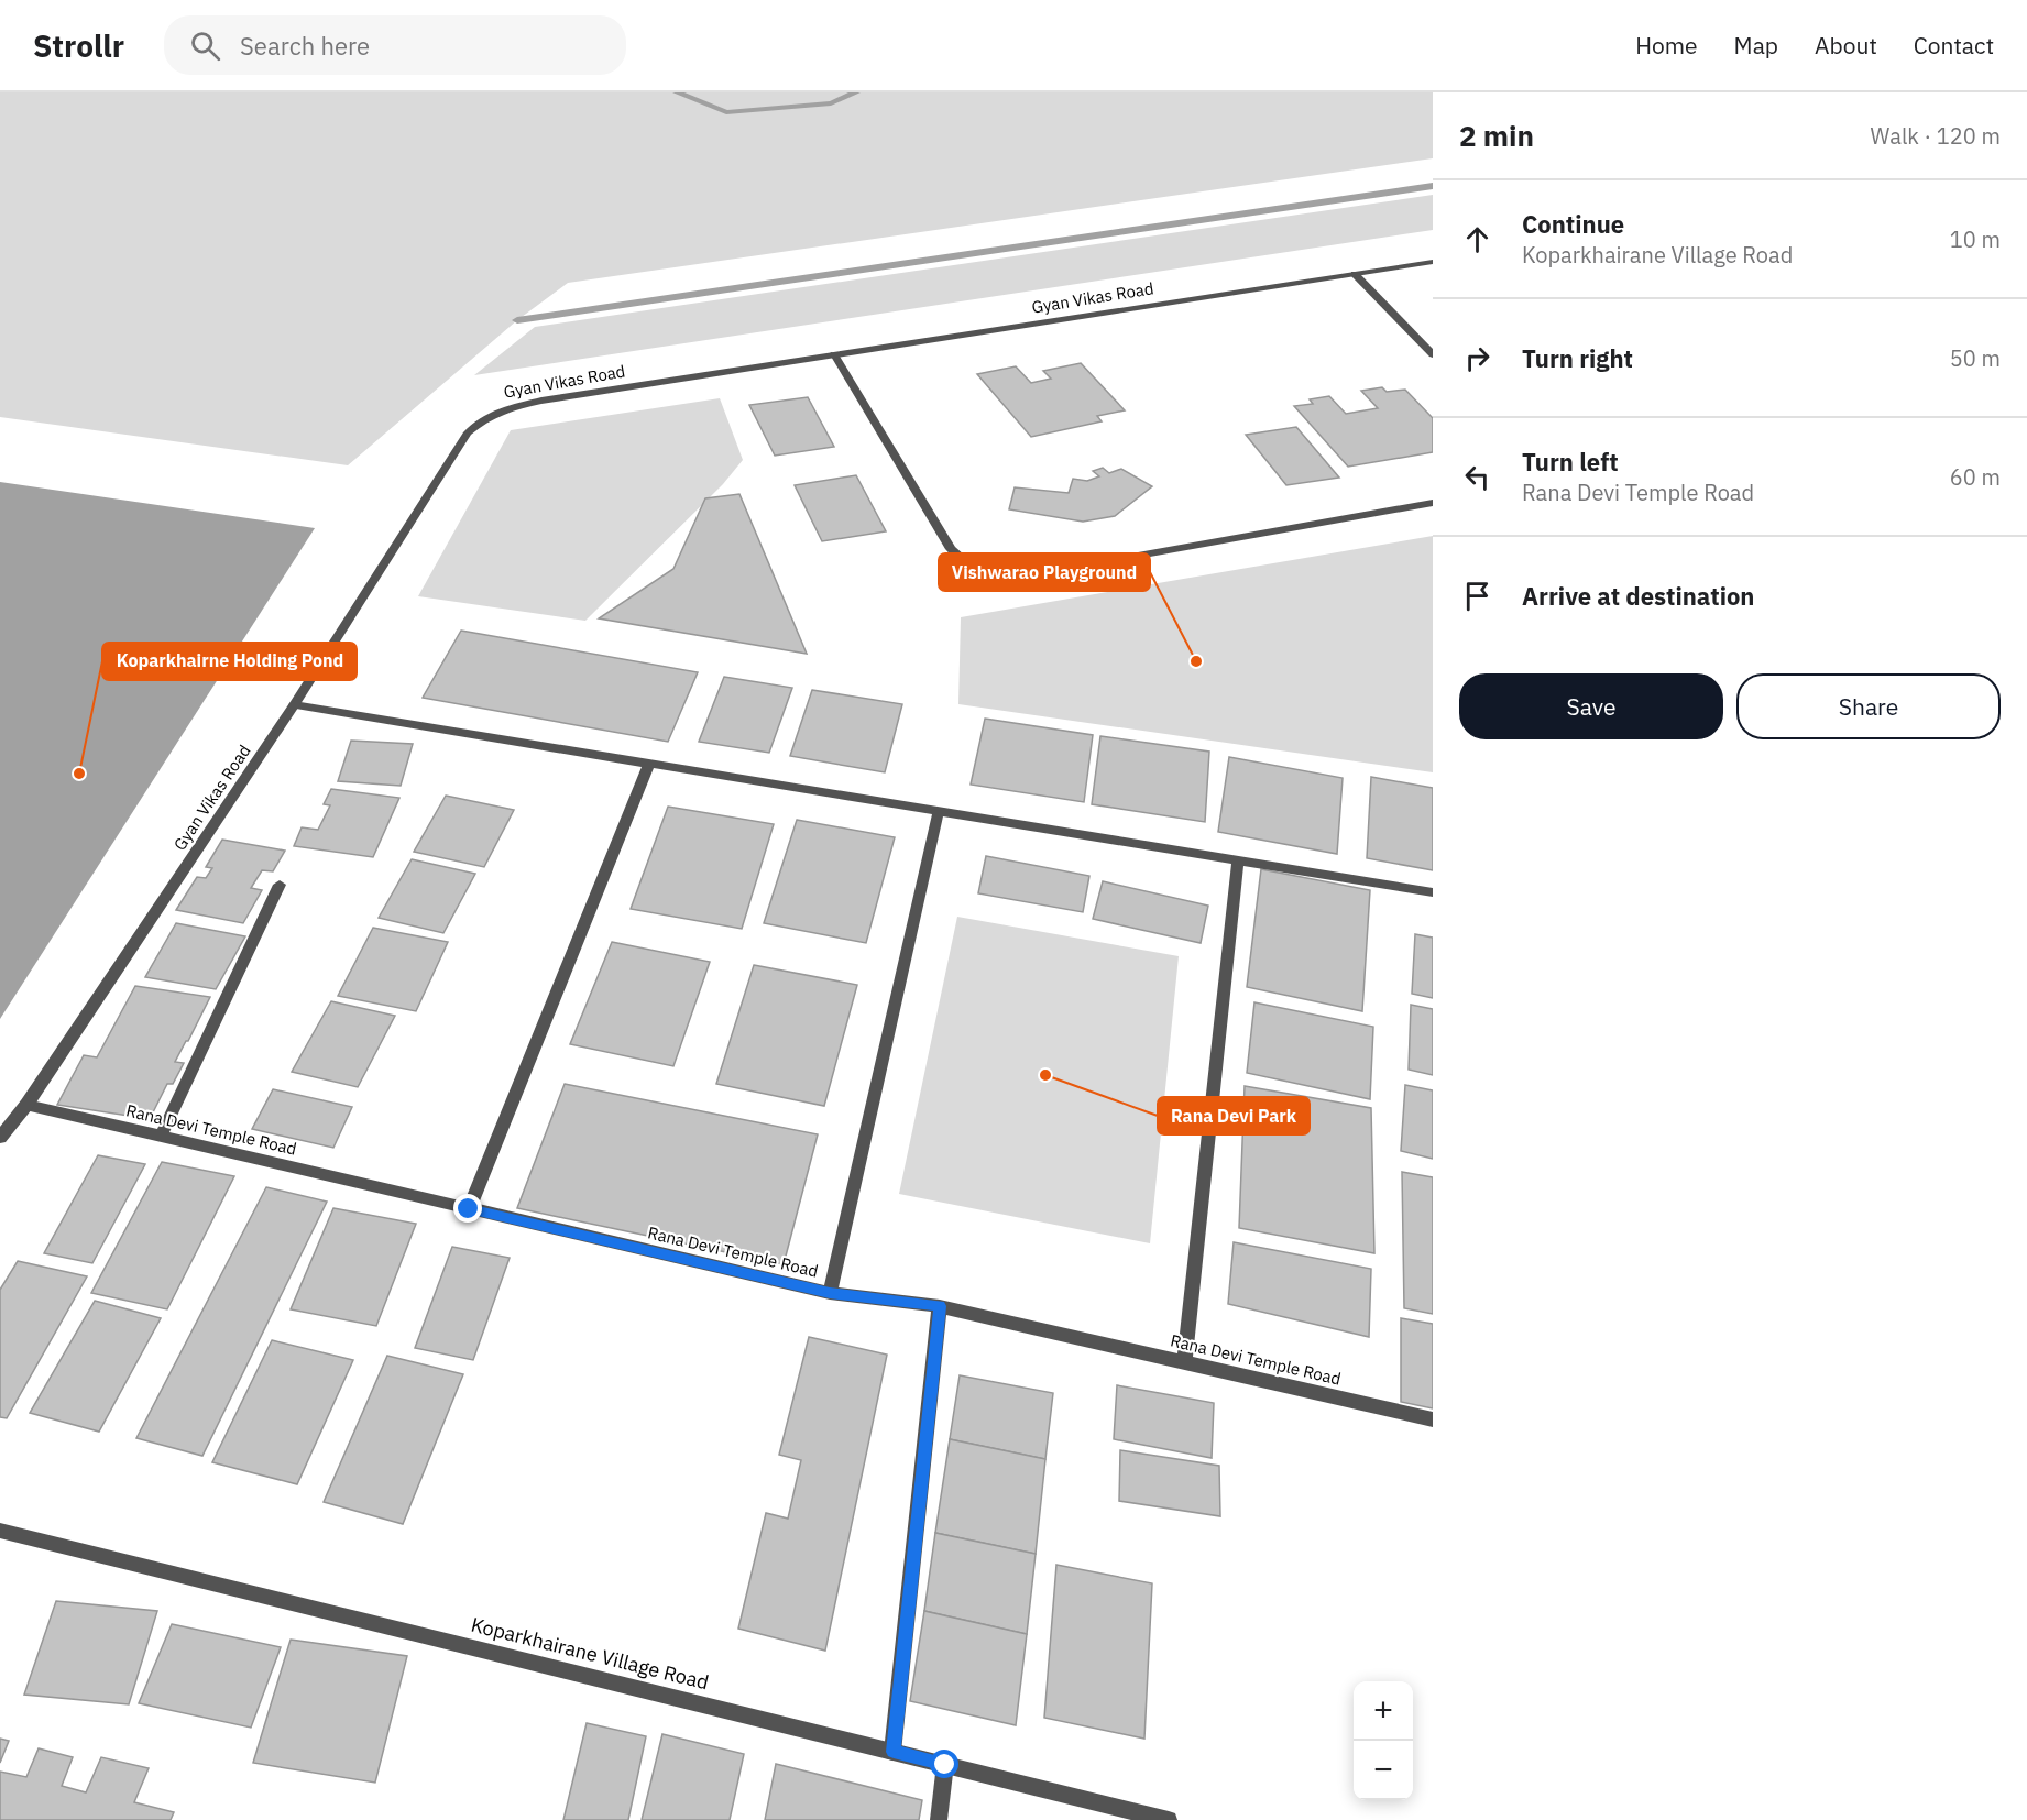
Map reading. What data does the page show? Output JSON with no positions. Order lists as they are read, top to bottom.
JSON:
{
  "streets": {
    "street": ["Gyan Vikas Road", "Rana Devi Temple Road", "Koparkhairane Village Road"]
  },
  "crossings": [
    ["Gyan Vikas Road", "Rana Devi Temple Road"]
  ],
  "places": ["Vishwarao Playground", "Koparkhairne Holding Pond", "Rana Devi Park"],
  "page": {
    "header": "Strollr",
    "search": "Search here",
    "nav": [
      "Home",
      "Map",
      "About",
      "Contact"
    ],
    "heading": ["2 min", "Walk · 120 m"],
    "list": [
      ["Continue", "Koparkhairane Village Road", "10 m"],
      ["Turn right", "50 m"],
      ["Turn left", "Rana Devi Temple Road", "60 m"],
      "Arrive at destination"
    ],
    "buttons": ["Save", "Share"],
    "map_buttons": ["+", "−"]
  }
}
